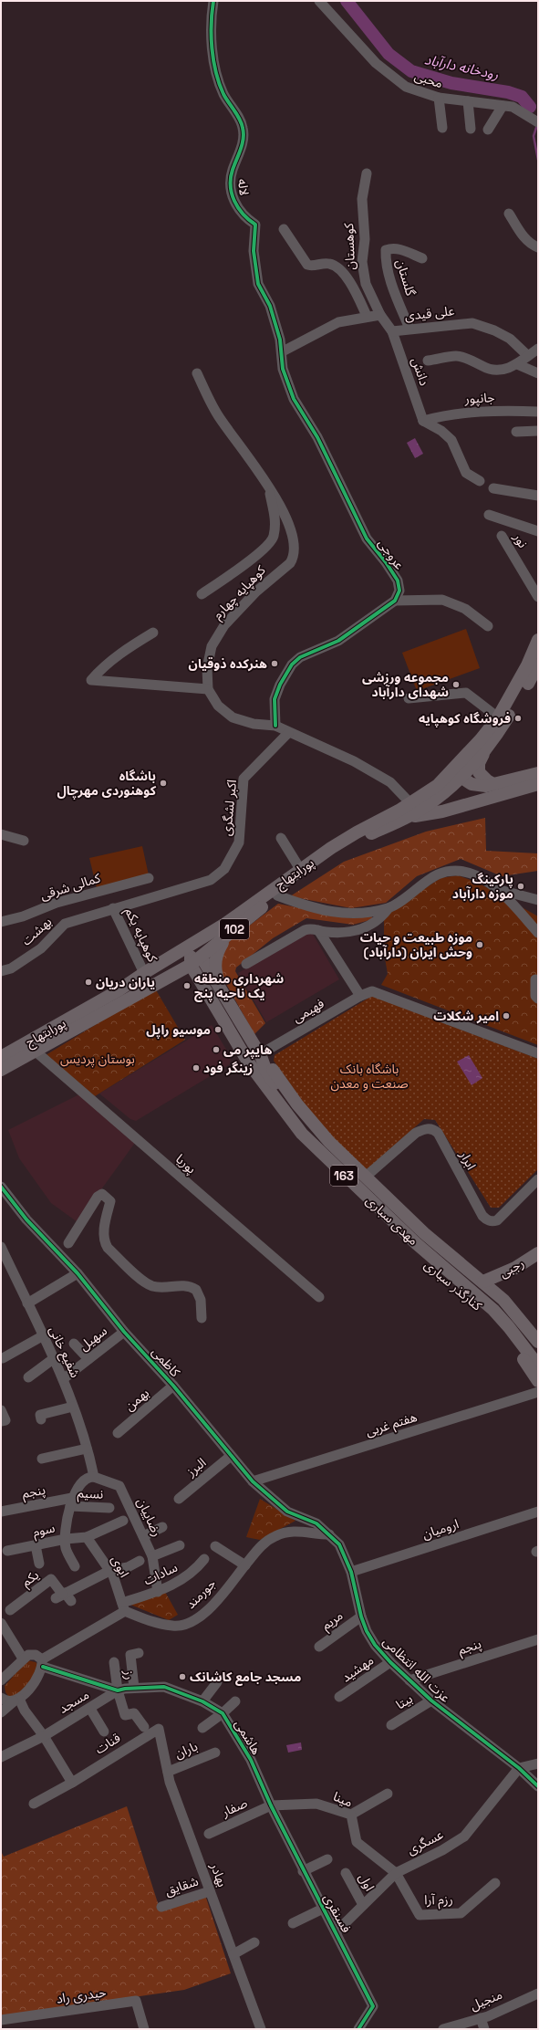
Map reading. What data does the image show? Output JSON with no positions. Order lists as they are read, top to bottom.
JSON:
{
  "streets": {
    "main road": [
      "پورابتهاج",
      "102",
      "163",
      "مهدی سباری",
      "رجبی",
      "کنارگذر سباری"
    ],
    "street": [
      "محبی",
      "لاله",
      "کوهستان",
      "گلستان",
      "علی قیدی",
      "دانش",
      "جانپور",
      "نور",
      "عروجی",
      "کوهپایه چهارم",
      "اکبر لشگری",
      "کمالی شرقی",
      "بهشت",
      "کوهپایه یکم",
      "فهیمی",
      "ابرار",
      "پوریا",
      "سهیل",
      "شفیع خانی",
      "کاظمی",
      "بهمن",
      "هفتم غربی",
      "البرز",
      "پنجم",
      "نسیم",
      "رضاییان",
      "ارومیان",
      "سوم",
      "ابوی",
      "سادات",
      "یکم",
      "جورمند",
      "مریم",
      "مهشید",
      "عزت الله انتظامی",
      "رز",
      "مسجد",
      "بیتا",
      "هاشمی",
      "قنات",
      "باران",
      "مینا",
      "صفار",
      "عسگری",
      "بهادر",
      "اول",
      "شقایق",
      "رزم آرا",
      "فسنقری",
      "حیدری راد",
      "منجیل"
    ]
  },
  "crossings": [
    ["لاله", "عروجی"],
    ["کوهستان", "علی قیدی"],
    ["گلستان", "علی قیدی"],
    ["علی قیدی", "دانش"],
    ["دانش", "جانپور"],
    ["کوهپایه چهارم", "اکبر لشگری"],
    ["کوهپایه چهارم", "پورابتهاج"],
    ["اکبر لشگری", "بهشت"],
    ["اکبر لشگری", "کوهپایه یکم"],
    ["پورابتهاج", "کوهپایه یکم"],
    ["پورابتهاج", "پوریا"],
    ["پورابتهاج", "163"],
    ["پورابتهاج", "مهدی سباری"],
    ["بهشت", "کوهپایه یکم"],
    ["فهیمی", "163"],
    ["فهیمی", "کنارگذر سباری"],
    ["ابرار", "کنارگذر سباری"],
    ["163", "مهدی سباری"],
    ["163", "کنارگذر سباری"],
    ["مهدی سباری", "کنارگذر سباری"],
    ["رجبی", "کنارگذر سباری"],
    ["سهیل", "شفیع خانی"],
    ["سهیل", "کاظمی"],
    ["شفیع خانی", "رضاییان"],
    ["کاظمی", "بهمن"],
    ["کاظمی", "هفتم غربی"],
    ["کاظمی", "البرز"],
    ["کاظمی", "جورمند"],
    ["کاظمی", "عزت الله انتظامی"],
    ["پنجم", "نسیم"],
    ["پنجم", "عزت الله انتظامی"],
    ["رضاییان", "سادات"],
    ["ارومیان", "عزت الله انتظامی"],
    ["سوم", "ابوی"],
    ["ابوی", "سادات"],
    ["ابوی", "جورمند"],
    ["سادات", "جورمند"],
    ["جورمند", "عزت الله انتظامی"],
    ["مریم", "عزت الله انتظامی"],
    ["مهشید", "عزت الله انتظامی"],
    ["عزت الله انتظامی", "بیتا"],
    ["عزت الله انتظامی", "عسگری"],
    ["رز", "مسجد"],
    ["رز", "هاشمی"],
    ["مسجد", "هاشمی"],
    ["هاشمی", "مینا"],
    ["هاشمی", "صفار"],
    ["هاشمی", "فسنقری"],
    ["قنات", "بهادر"],
    ["باران", "بهادر"],
    ["مینا", "صفار"],
    ["مینا", "عسگری"],
    ["مینا", "رزم آرا"],
    ["مینا", "فسنقری"],
    ["صفار", "فسنقری"],
    ["عسگری", "اول"],
    ["عسگری", "رزم آرا"],
    ["عسگری", "فسنقری"],
    ["بهادر", "شقایق"]
  ],
  "water": ["رودخانه دارآباد"],
  "parks": ["بوستان پردیس", "باشگاه بانک صنعت و معدن"],
  "places": [
    "هنرکده ذوقیان",
    "مجموعه ورزشی شهدای دارآباد",
    "فروشگاه کوهپایه",
    "باشگاه کوهنوردی مهرچال",
    "پارکینگ موزه دارآباد",
    "موزه طبیعت و حیات وحش ایران (دارآباد)",
    "یاران دریان",
    "شهرداری منطقه یک ناحیه پنج",
    "امیر شکلات",
    "موسیو راپل",
    "هایپر می",
    "زینگر فود",
    "مسجد جامع کاشانک"
  ]
}
